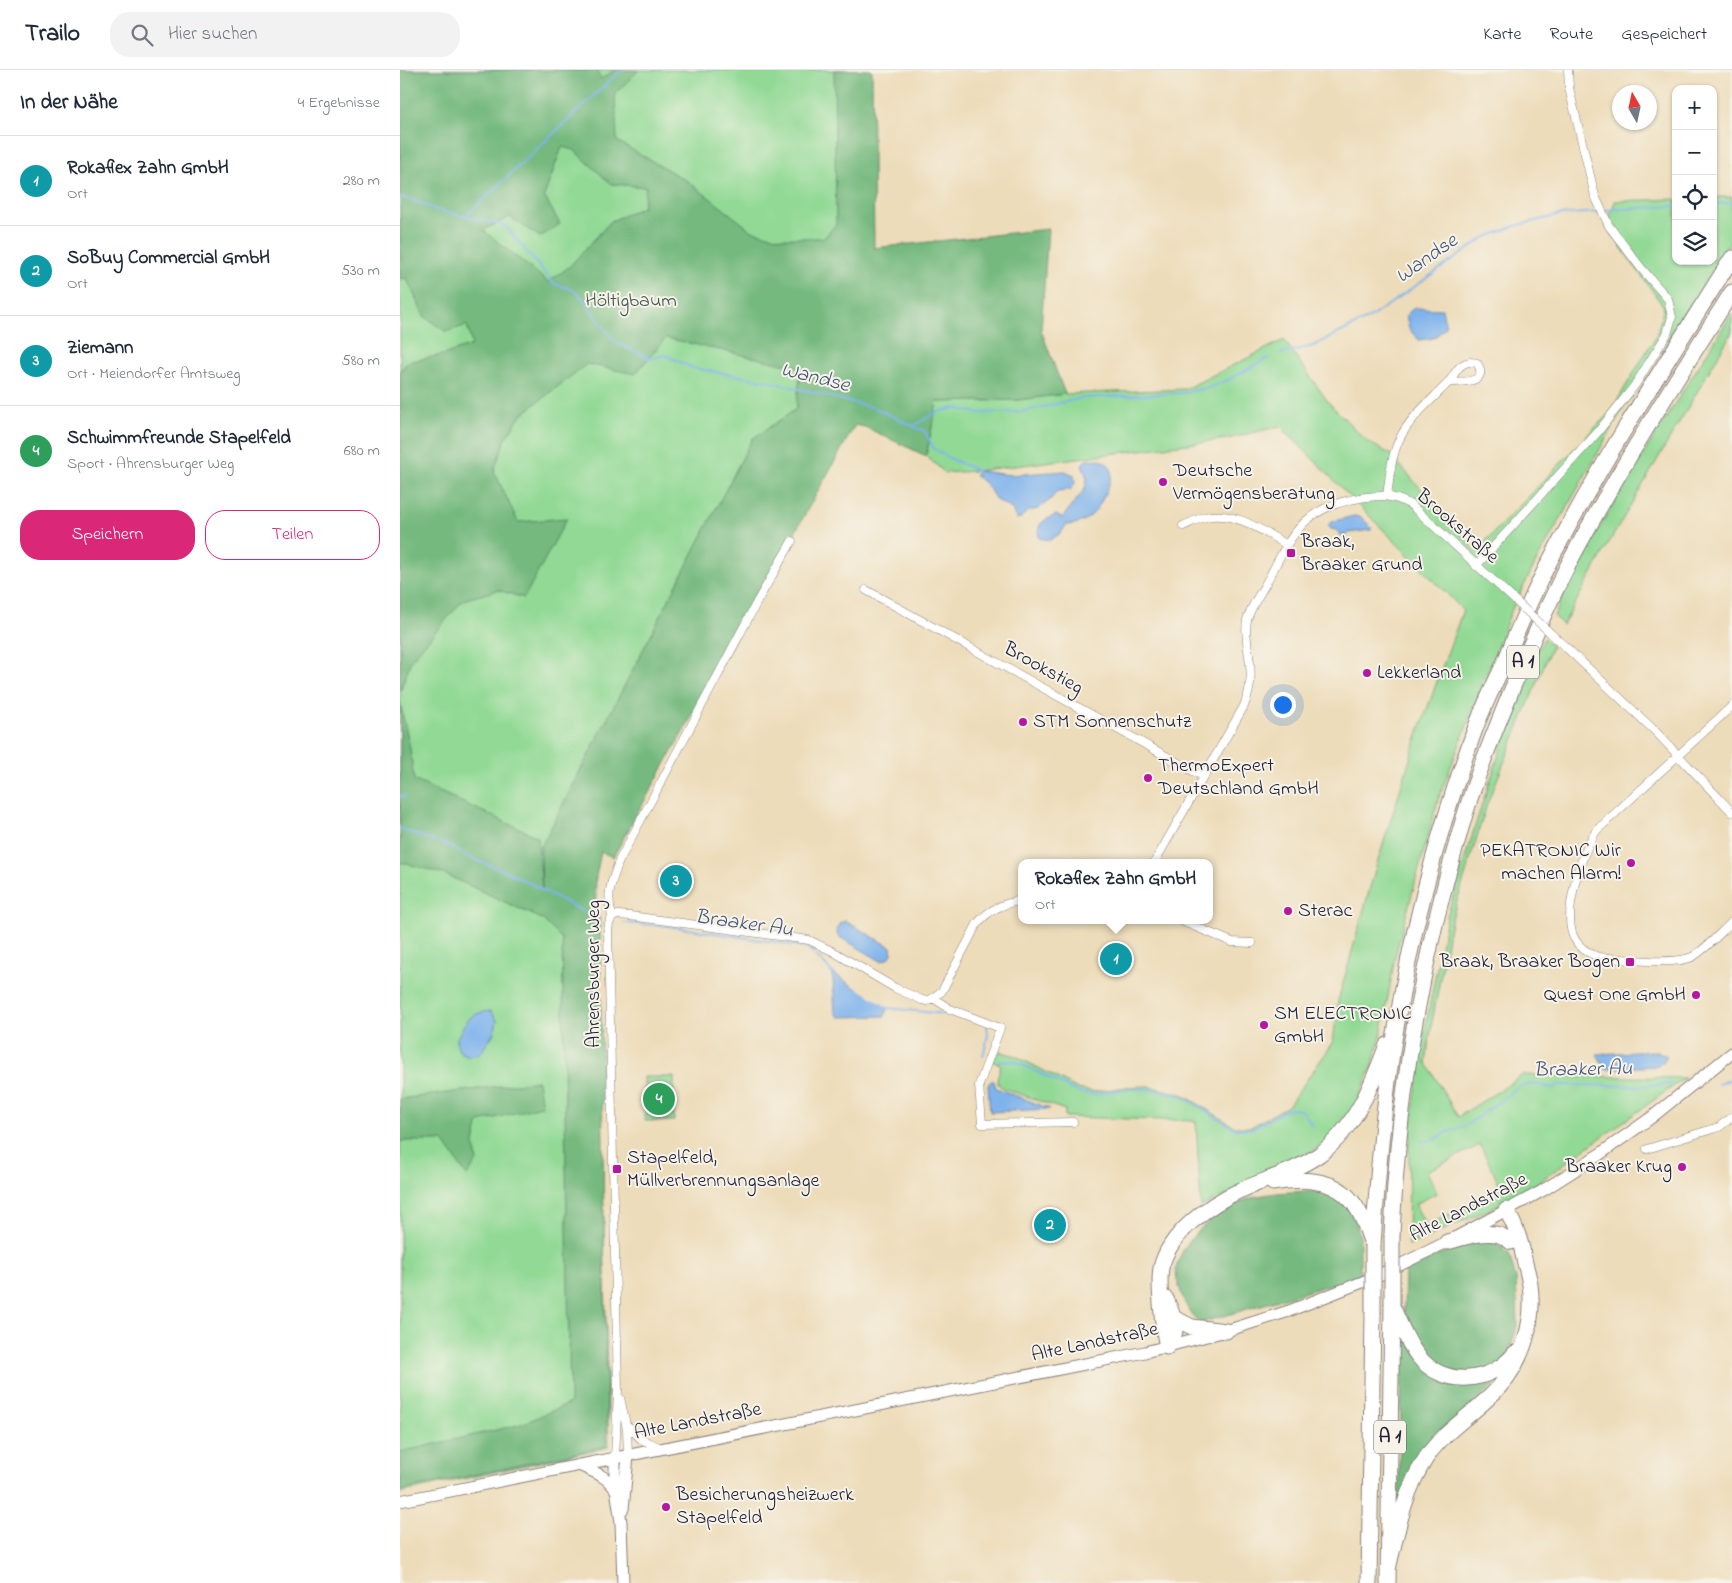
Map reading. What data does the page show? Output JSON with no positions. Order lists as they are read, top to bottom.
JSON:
{
  "streets": {
    "highway": ["A 1"],
    "main road": ["Alte Landstraße"],
    "street": ["Brookstraße", "Brookstieg", "Ahrensburger Weg"]
  },
  "crossings": [
    ["Brookstraße", "Brookstieg"],
    ["Ahrensburger Weg", "Alte Landstraße"]
  ],
  "water": ["Wandse", "Braaker Au"],
  "parks": ["Höltigbaum"],
  "places": {
    "other": [
      "Deutsche Vermögensberatung",
      "Lekkerland",
      "STM Sonnenschutz",
      "ThermoExpert Deutschland GmbH",
      "PEKATRONIC Wir machen Alarm!",
      "Sterac",
      "Quest One GmbH",
      "SM ELECTRONIC GmbH",
      "Braaker Krug",
      "Besicherungsheizwerk Stapelfeld"
    ],
    "transit": ["Braak, Braaker Grund", "Braak, Braaker Bogen", "Stapelfeld, Müllverbrennungsanlage"]
  },
  "north": "top",
  "page": {
    "header": "Trailo",
    "search": "Hier suchen",
    "nav": ["Karte", "Route", "Gespeichert"],
    "heading": ["In der Nähe", "4 Ergebnisse"],
    "map_buttons": ["+", "−"],
    "list": [
      {
        "mark": "1",
        "name": "Rokaflex Zahn GmbH",
        "note": "Ort",
        "value": "280 m"
      },
      {
        "mark": "2",
        "name": "SoBuy Commercial GmbH",
        "note": "Ort",
        "value": "530 m"
      },
      {
        "mark": "3",
        "name": "Ziemann",
        "note": "Ort · Meiendorfer Amtsweg",
        "value": "580 m"
      },
      {
        "mark": "4",
        "name": "Schwimmfreunde Stapelfeld",
        "note": "Sport · Ahrensburger Weg",
        "value": "680 m"
      }
    ],
    "buttons": ["Speichern", "Teilen"],
    "popup": ["Rokaflex Zahn GmbH", "Ort"],
    "pins": [
      "3",
      "1",
      "4",
      "2"
    ]
  }
}
